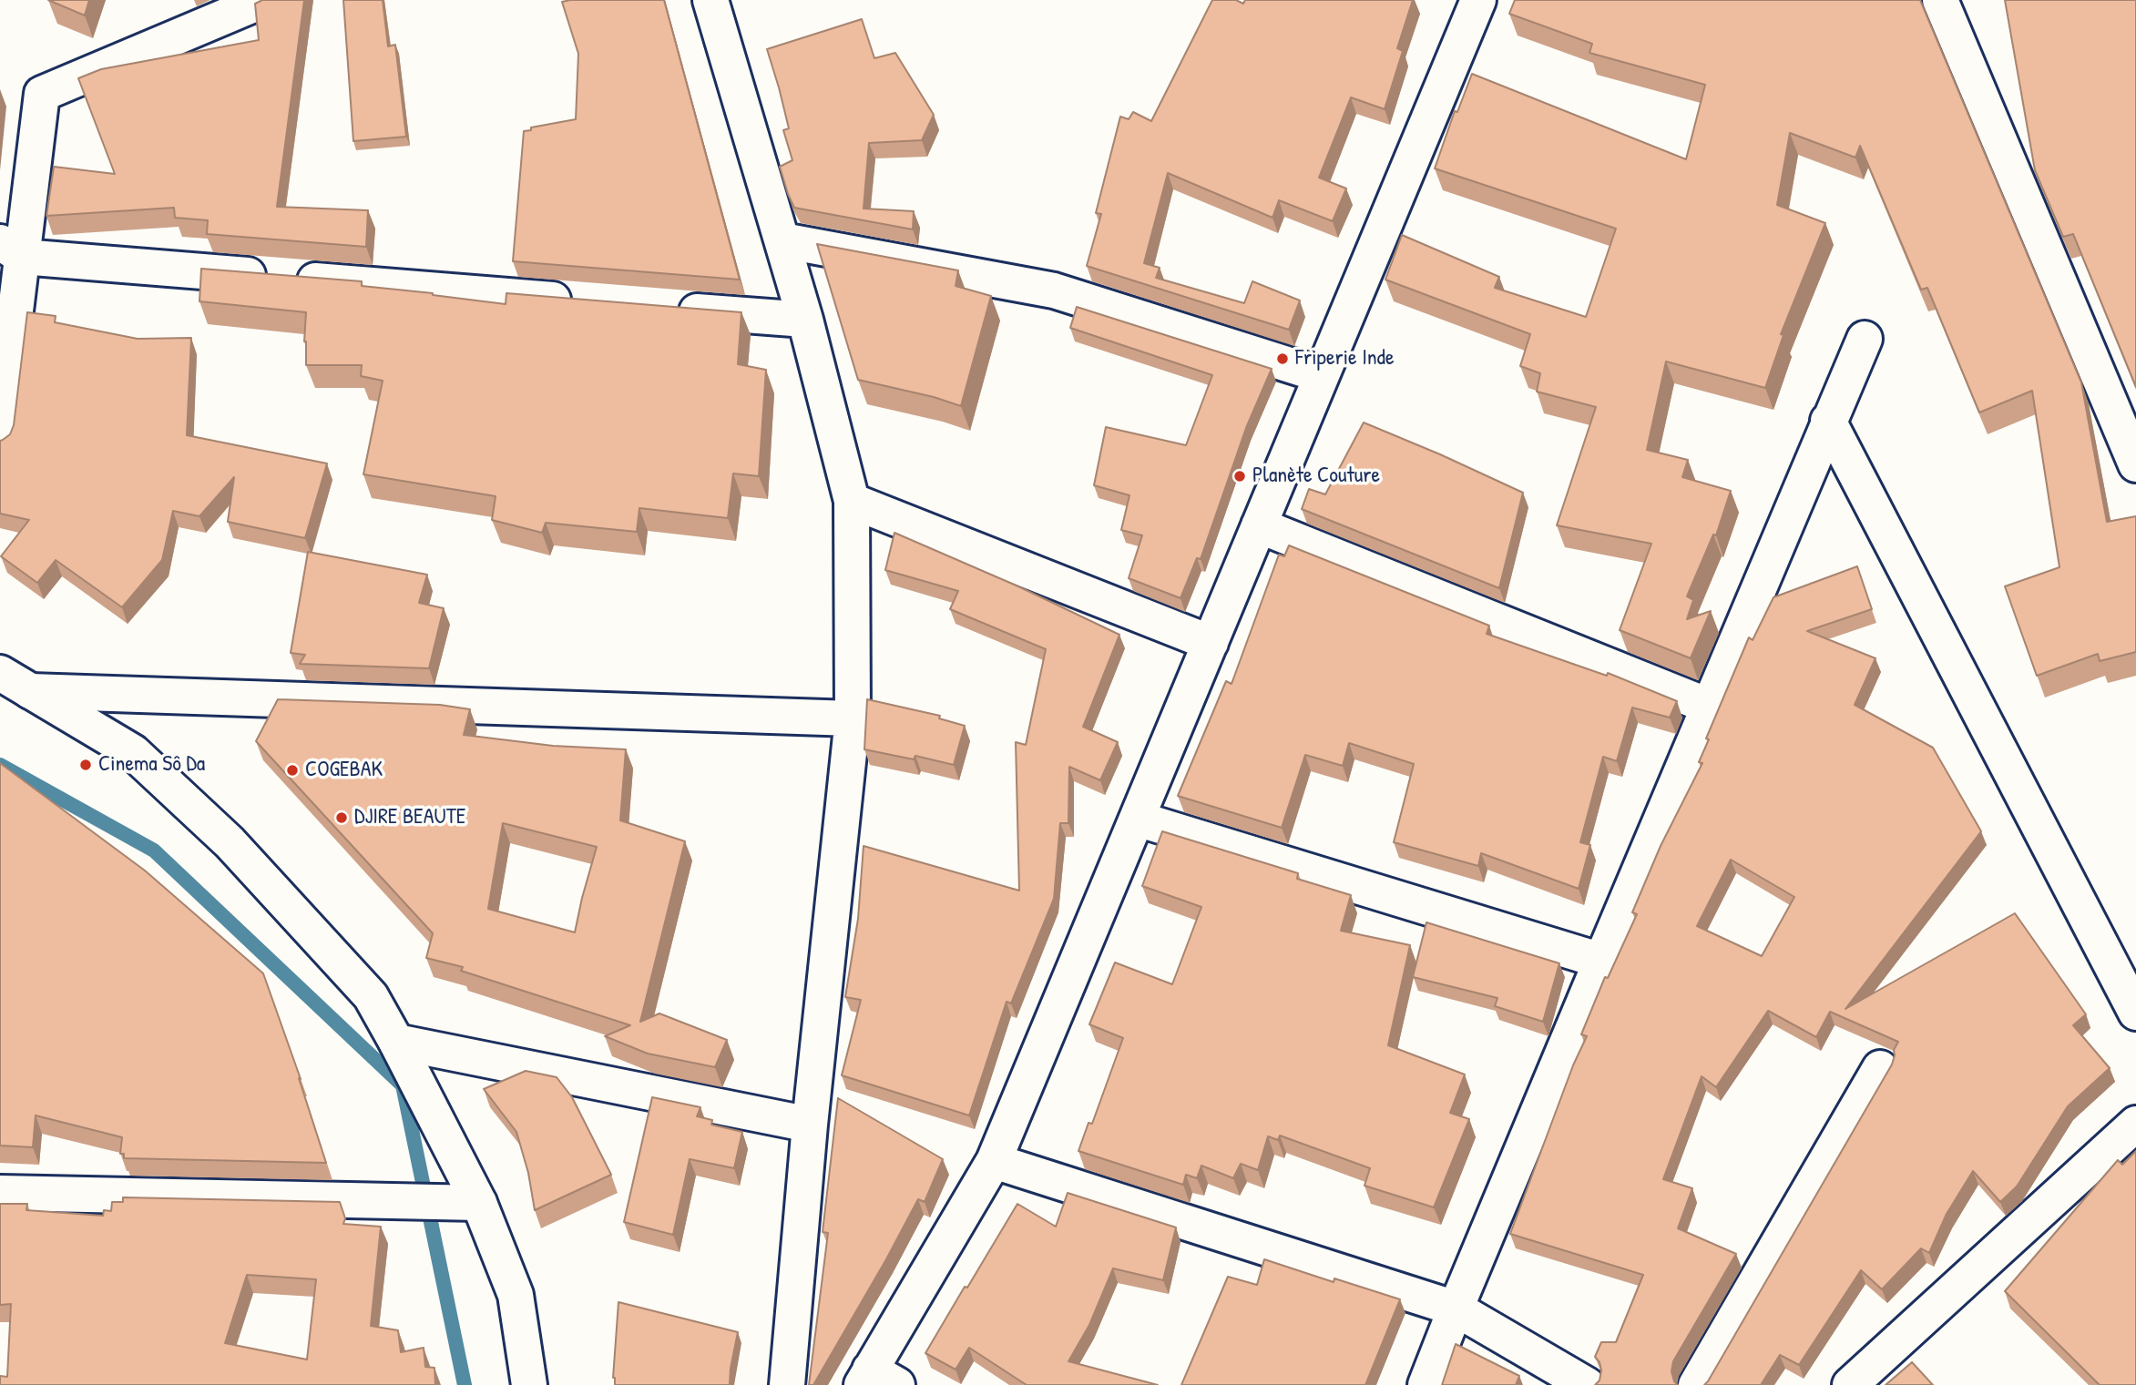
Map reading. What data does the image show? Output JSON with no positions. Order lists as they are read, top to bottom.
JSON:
{
  "places": [
    "Friperie Inde",
    "Planète Couture",
    "Cinema Sô Da",
    "COGEBAK",
    "DJIRE BEAUTE"
  ]
}
